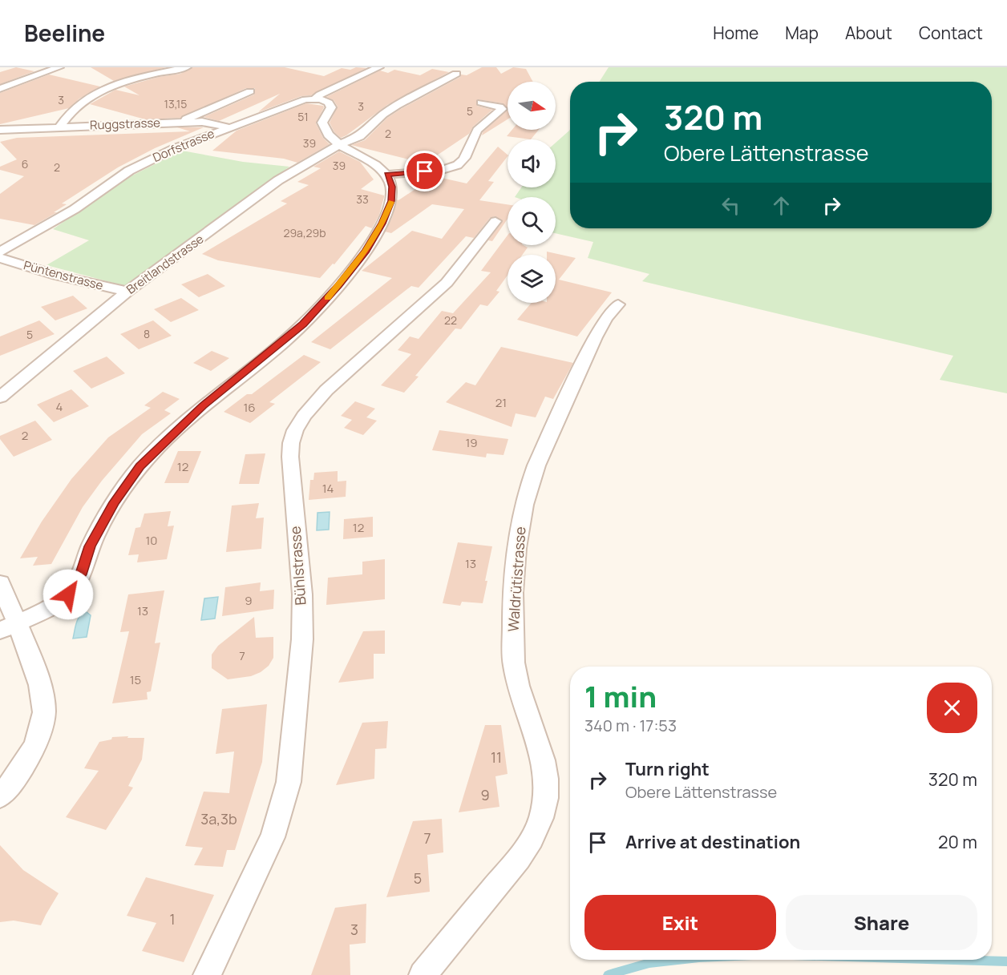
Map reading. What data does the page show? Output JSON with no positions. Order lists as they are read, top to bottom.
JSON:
{
  "streets": {
    "street": [
      "Ruggstrasse",
      "Dorfstrasse",
      "Breitlandstrasse",
      "Püntenstrasse",
      "Bühlstrasse",
      "Waldrütistrasse"
    ]
  },
  "crossings": [
    ["Ruggstrasse", "Dorfstrasse"],
    ["Breitlandstrasse", "Püntenstrasse"]
  ],
  "house_numbers": [
    "3",
    "13,15",
    "3",
    "5",
    "51",
    "2",
    "39",
    "6",
    "39",
    "2",
    "33",
    "29a,29b",
    "22",
    "8",
    "5",
    "21",
    "4",
    "16",
    "2",
    "19",
    "12",
    "14",
    "12",
    "10",
    "13",
    "9",
    "13",
    "7",
    "15",
    "11",
    "9",
    "3a,3b",
    "7",
    "5",
    "1",
    "3"
  ],
  "north": "right",
  "page": {
    "header": "Beeline",
    "nav": [
      "Home",
      "Map",
      "About",
      "Contact"
    ],
    "turn": ["320 m", "Obere Lättenstrasse"],
    "heading": ["1 min", "340 m · 17:53"],
    "list": [
      {
        "name": "Turn right",
        "note": "Obere Lättenstrasse",
        "value": "320 m"
      },
      {
        "name": "Arrive at destination",
        "value": "20 m"
      }
    ],
    "buttons": ["Exit", "Share"]
  }
}
